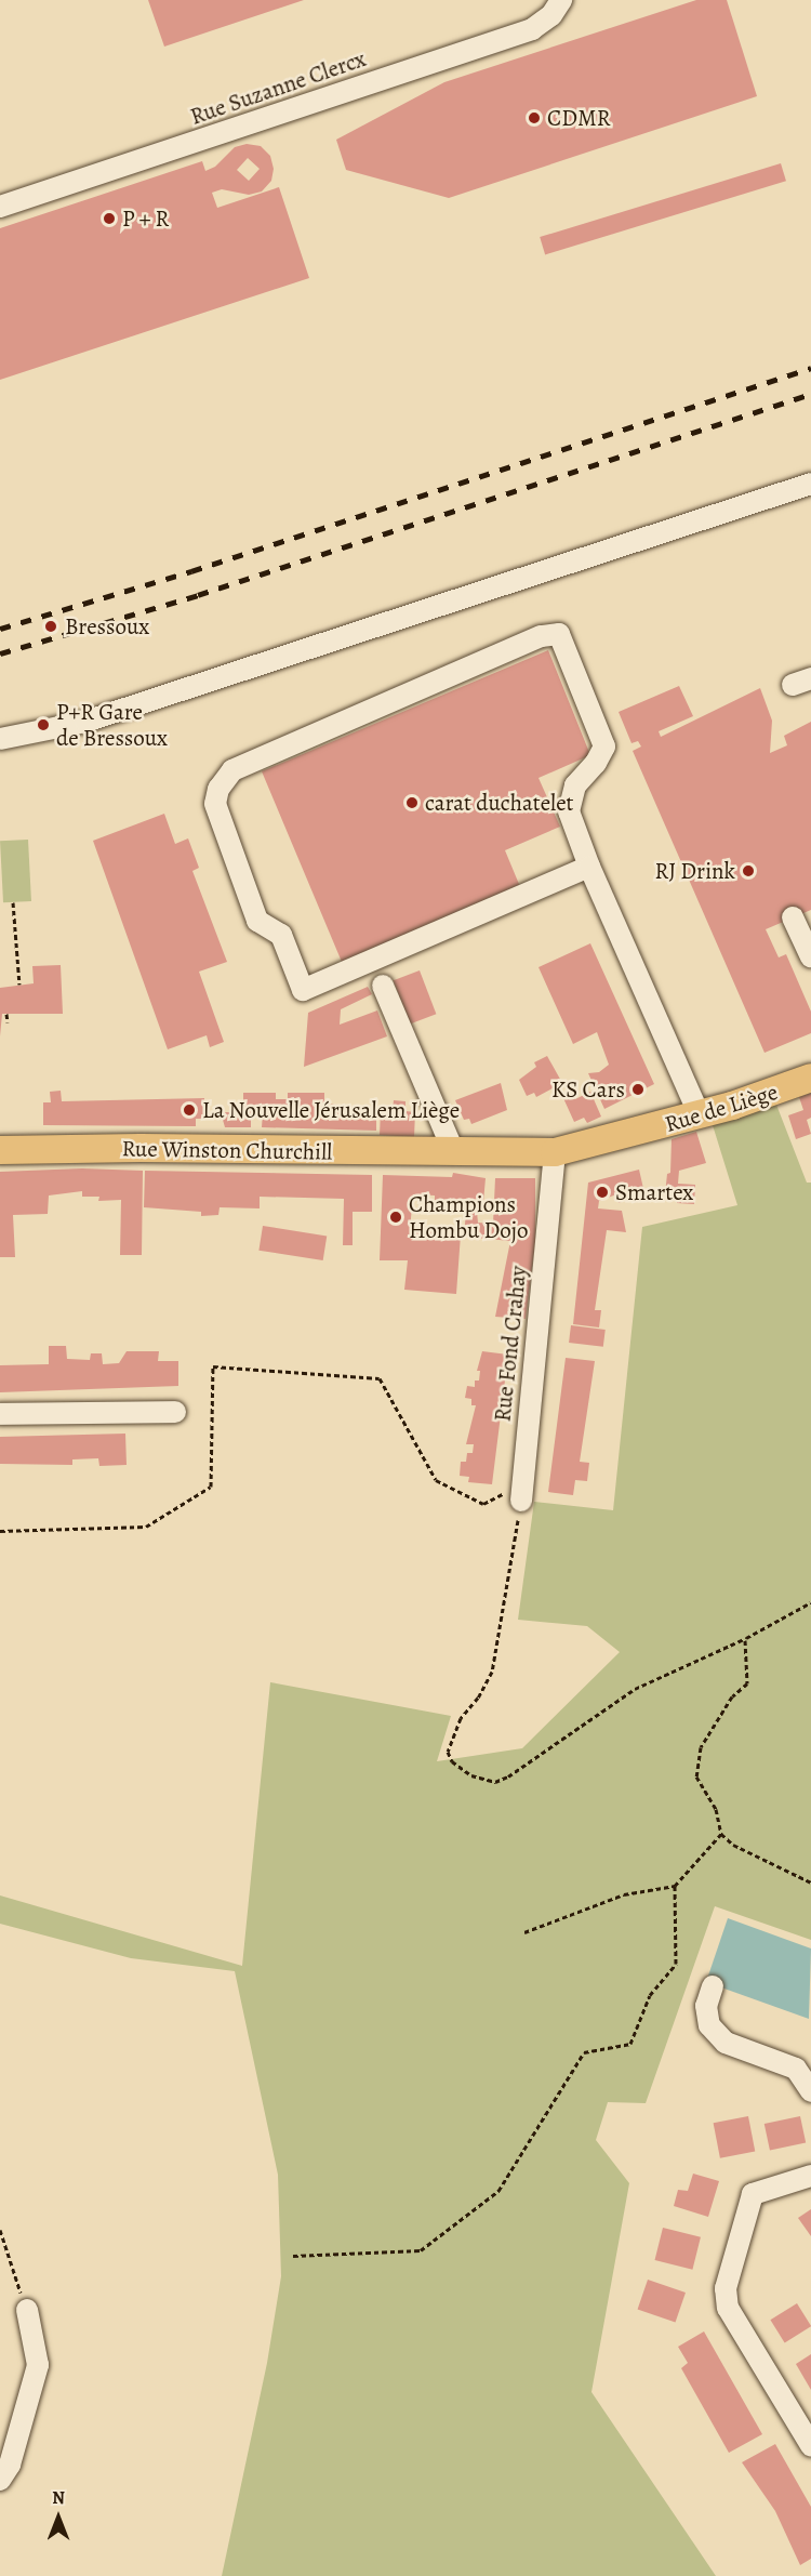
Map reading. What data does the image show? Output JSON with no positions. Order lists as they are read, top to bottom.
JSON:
{
  "streets": {
    "main road": ["Rue de Liège", "Rue Winston Churchill"],
    "street": ["Rue Suzanne Clercx", "Rue Fond Crahay"]
  },
  "crossings": [
    ["Rue de Liège", "Rue Winston Churchill"],
    ["Rue Winston Churchill", "Rue Fond Crahay"]
  ],
  "places": [
    "CDMR",
    "P + R",
    "Bressoux",
    "P+R Gare de Bressoux",
    "carat duchatelet",
    "RJ Drink",
    "KS Cars",
    "La Nouvelle Jérusalem Liège",
    "Smartex",
    "Champions Hombu Dojo"
  ],
  "north": "top"
}
